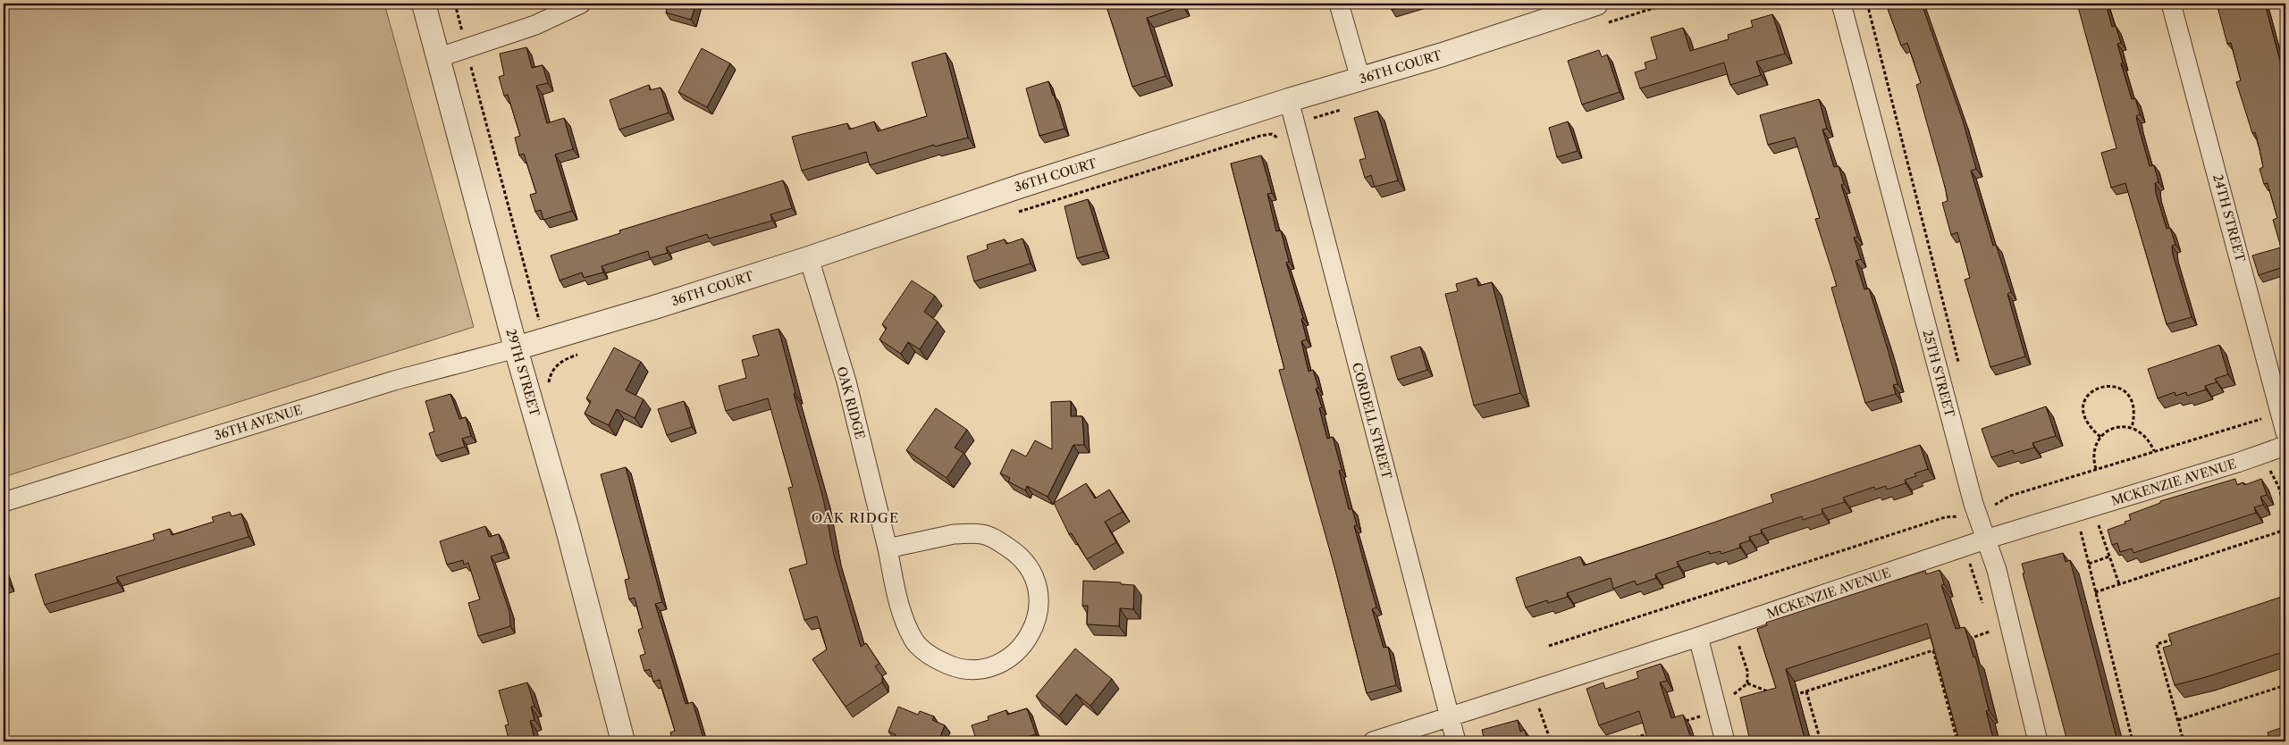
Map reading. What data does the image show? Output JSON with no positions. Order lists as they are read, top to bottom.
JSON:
{
  "streets": {
    "street": [
      "36TH COURT",
      "24TH STREET",
      "29TH STREET",
      "25TH STREET",
      "OAK RIDGE",
      "CORDELL STREET",
      "36TH AVENUE",
      "MCKENZIE AVENUE"
    ]
  },
  "crossings": [
    ["36TH COURT", "29TH STREET"],
    ["36TH COURT", "OAK RIDGE"],
    ["36TH COURT", "CORDELL STREET"],
    ["36TH COURT", "36TH AVENUE"],
    ["29TH STREET", "36TH AVENUE"],
    ["25TH STREET", "MCKENZIE AVENUE"],
    ["CORDELL STREET", "MCKENZIE AVENUE"]
  ],
  "districts": ["OAK RIDGE"]
}
